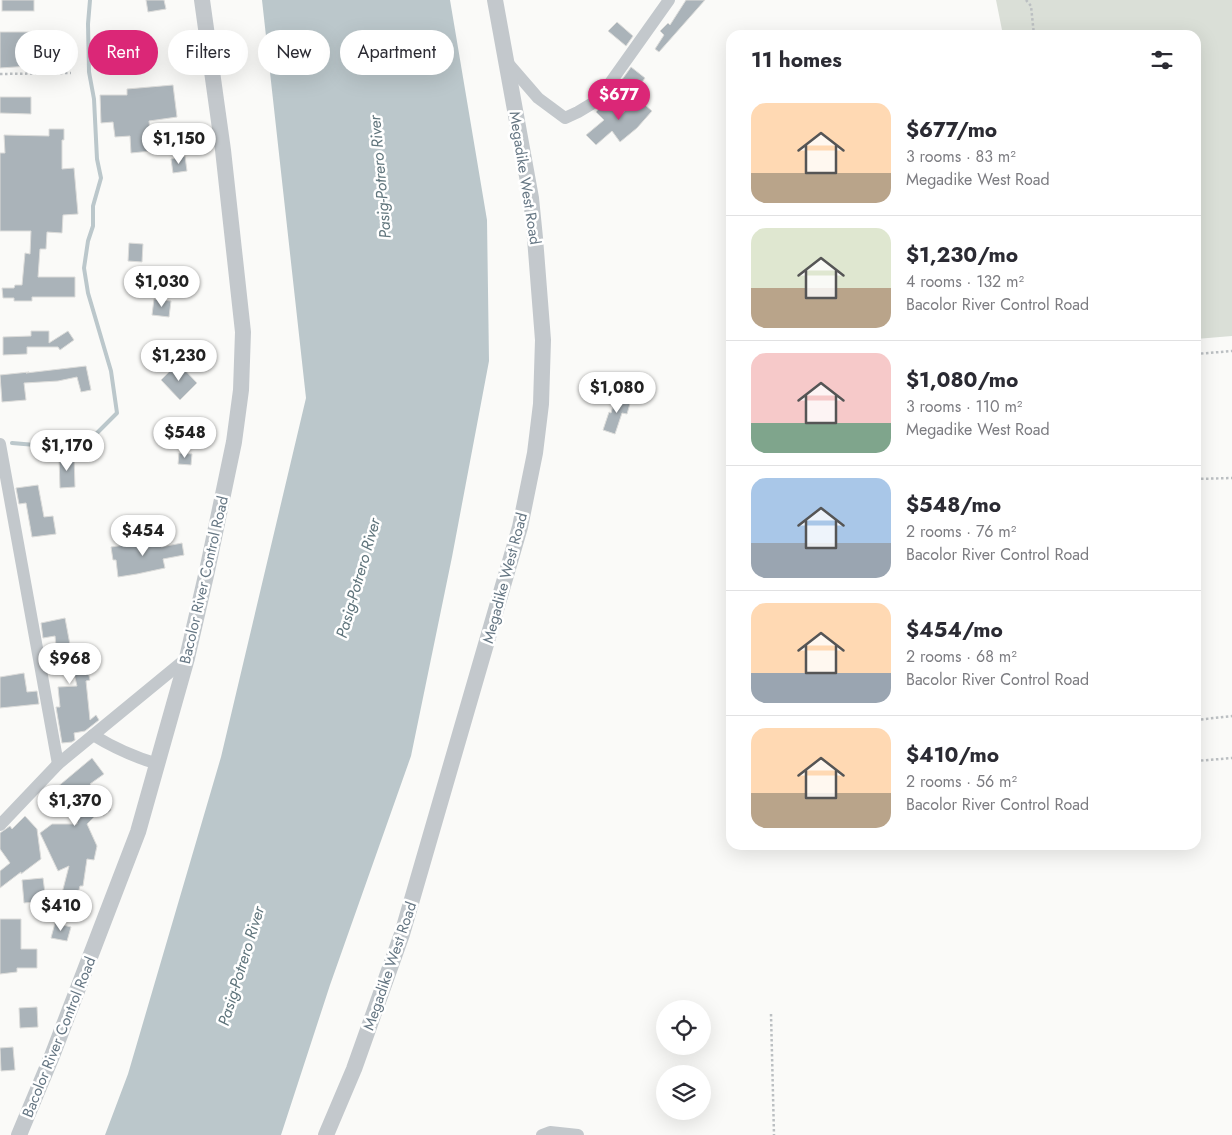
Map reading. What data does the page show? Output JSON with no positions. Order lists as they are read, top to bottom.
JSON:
{
  "streets": {
    "street": ["Megadike West Road", "Bacolor River Control Road"]
  },
  "water": ["Pasig-Potrero River"],
  "page": {
    "chip": [
      "Buy",
      "Rent",
      "Filters",
      "New",
      "Apartment"
    ],
    "heading": "11 homes",
    "price": [
      "$677",
      "$1,150",
      "$1,030",
      "$1,230",
      "$1,080",
      "$548",
      "$1,170",
      "$454",
      "$968",
      "$1,370",
      "$410"
    ],
    "list": [
      {
        "name": "$677/mo",
        "note": "3 rooms · 83 m² · Megadike West Road"
      },
      {
        "name": "$1,230/mo",
        "note": "4 rooms · 132 m² · Bacolor River Control Road"
      },
      {
        "name": "$1,080/mo",
        "note": "3 rooms · 110 m² · Megadike West Road"
      },
      {
        "name": "$548/mo",
        "note": "2 rooms · 76 m² · Bacolor River Control Road"
      },
      {
        "name": "$454/mo",
        "note": "2 rooms · 68 m² · Bacolor River Control Road"
      },
      {
        "name": "$410/mo",
        "note": "2 rooms · 56 m² · Bacolor River Control Road"
      }
    ]
  }
}
